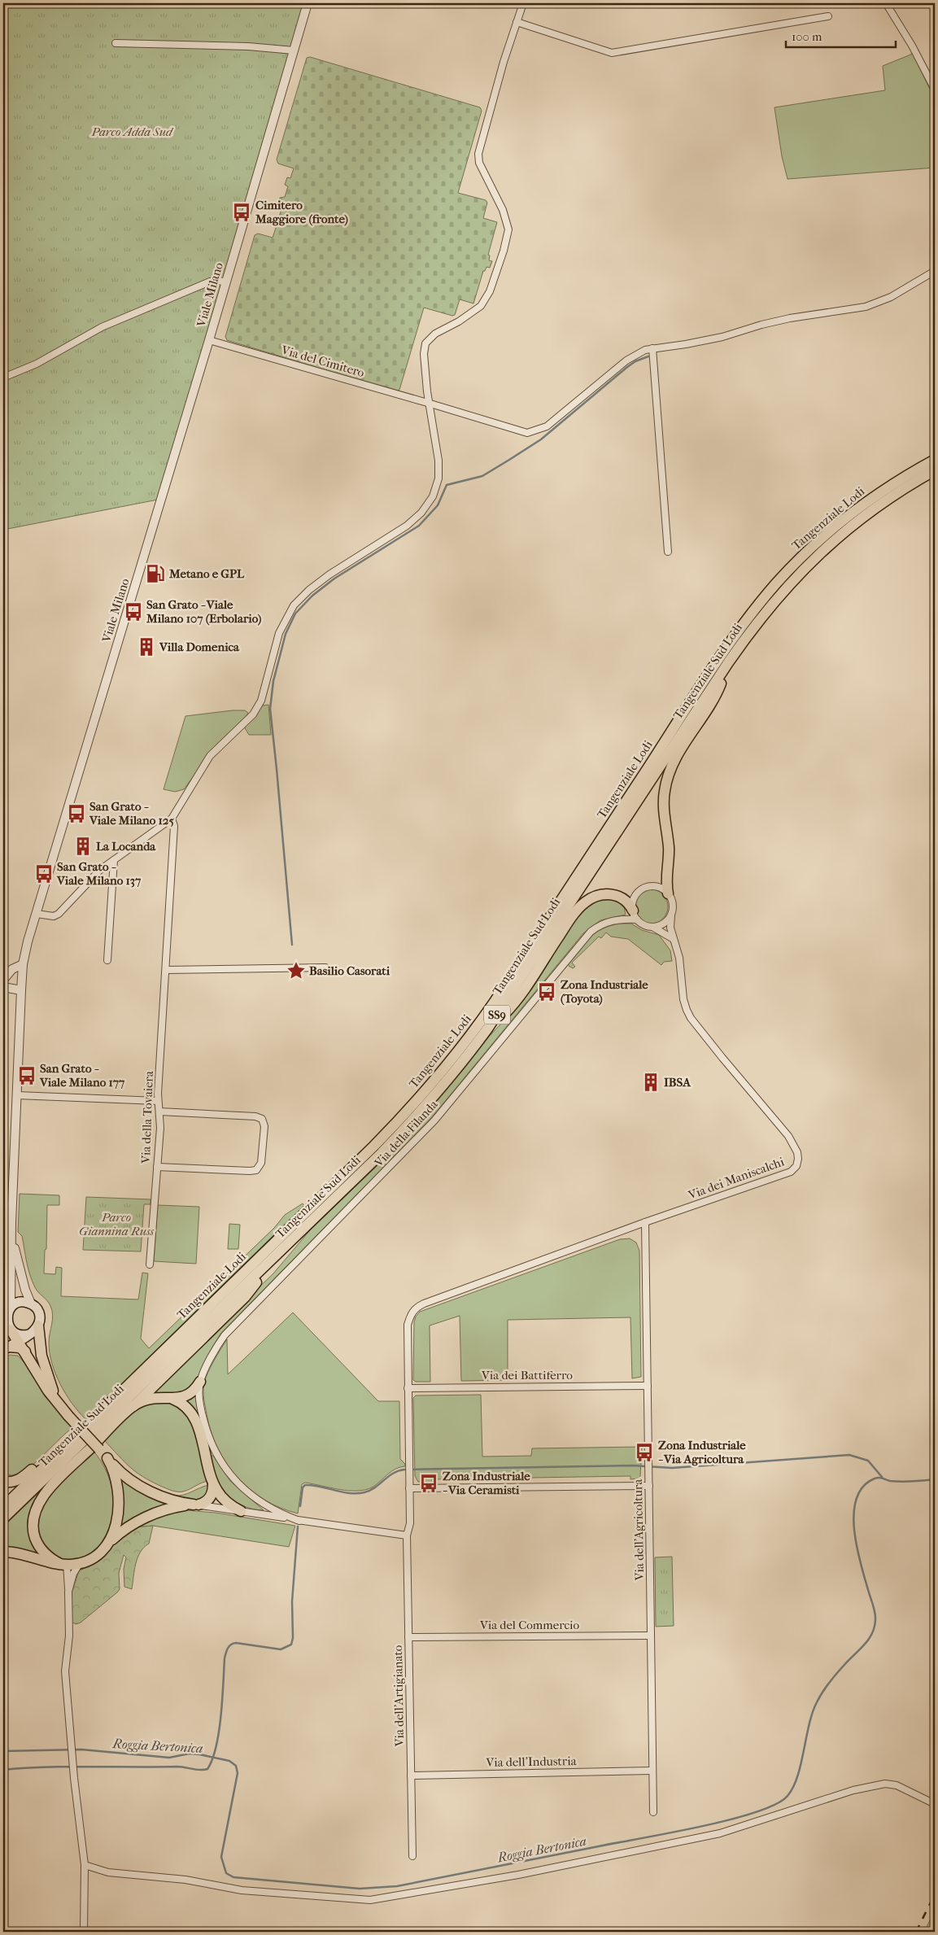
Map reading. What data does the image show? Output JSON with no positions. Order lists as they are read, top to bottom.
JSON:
{
  "streets": {
    "main road": ["Tangenziale Lodi", "Tangenziale Sud Lodi", "SS9"],
    "street": [
      "Viale Milano",
      "Via del Cimitero",
      "Via della Tovaiera",
      "Via della Filanda",
      "Via dei Maniscalchi",
      "Via dei Battiferro",
      "Via dell'Agricoltura",
      "Via del Commercio",
      "Via dell'Artigianato",
      "Via dell'Industria"
    ]
  },
  "crossings": [
    ["Viale Milano", "Via del Cimitero"],
    ["Via dei Maniscalchi", "Via dell'Agricoltura"],
    ["Via dei Maniscalchi", "Via dell'Artigianato"],
    ["Via dei Battiferro", "Via dell'Agricoltura"],
    ["Via dei Battiferro", "Via dell'Artigianato"],
    ["Via dell'Agricoltura", "Via del Commercio"],
    ["Via dell'Agricoltura", "Via dell'Industria"],
    ["Via del Commercio", "Via dell'Artigianato"],
    ["Via dell'Artigianato", "Via dell'Industria"]
  ],
  "water": ["Roggia Bertonica"],
  "parks": ["Parco Adda Sud", "Parco Giannina Russ"],
  "places": {
    "bus stop": [
      "Cimitero Maggiore (fronte)",
      "San Grato - Viale Milano 107 (Erbolario)",
      "San Grato - Viale Milano 125",
      "San Grato - Viale Milano 137",
      "Zona Industriale (Toyota)",
      "San Grato - Viale Milano 177",
      "Zona Industriale - Via Agricoltura",
      "Zona Industriale - Via Ceramisti"
    ],
    "fuel station": ["Metano e GPL"],
    "building": ["Villa Domenica", "La Locanda", "IBSA"],
    "place": ["Basilio Casorati"]
  },
  "scale_bar": "100 m"
}
